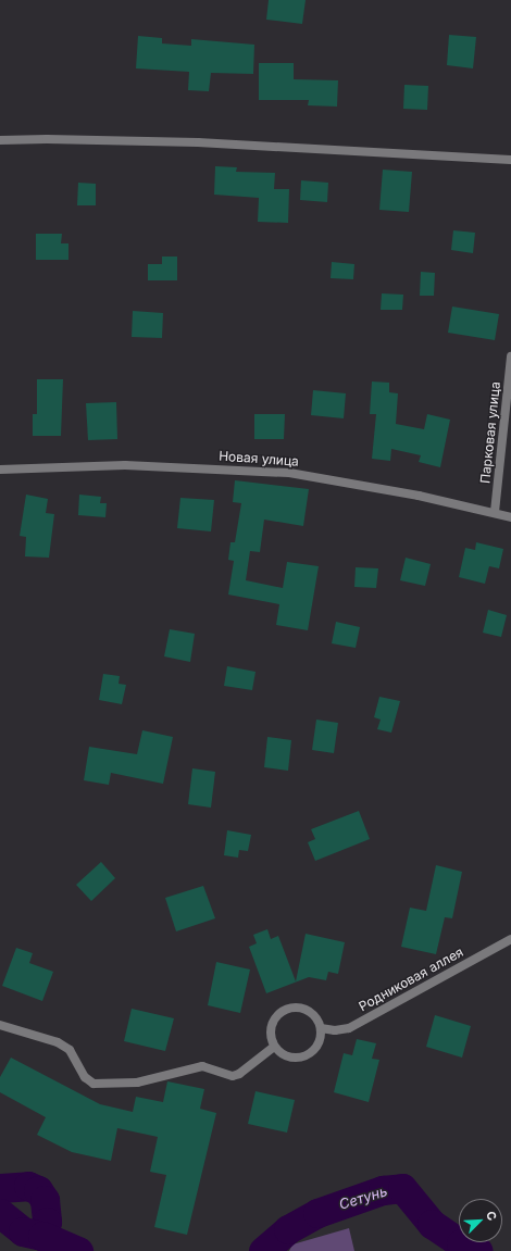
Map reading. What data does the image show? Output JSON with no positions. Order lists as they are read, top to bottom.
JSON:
{
  "streets": {
    "street": ["Парковая улица", "Новая улица", "Родниковая аллея"]
  },
  "crossings": [
    ["Парковая улица", "Новая улица"]
  ],
  "water": ["Сетунь"],
  "north": "top right"
}
